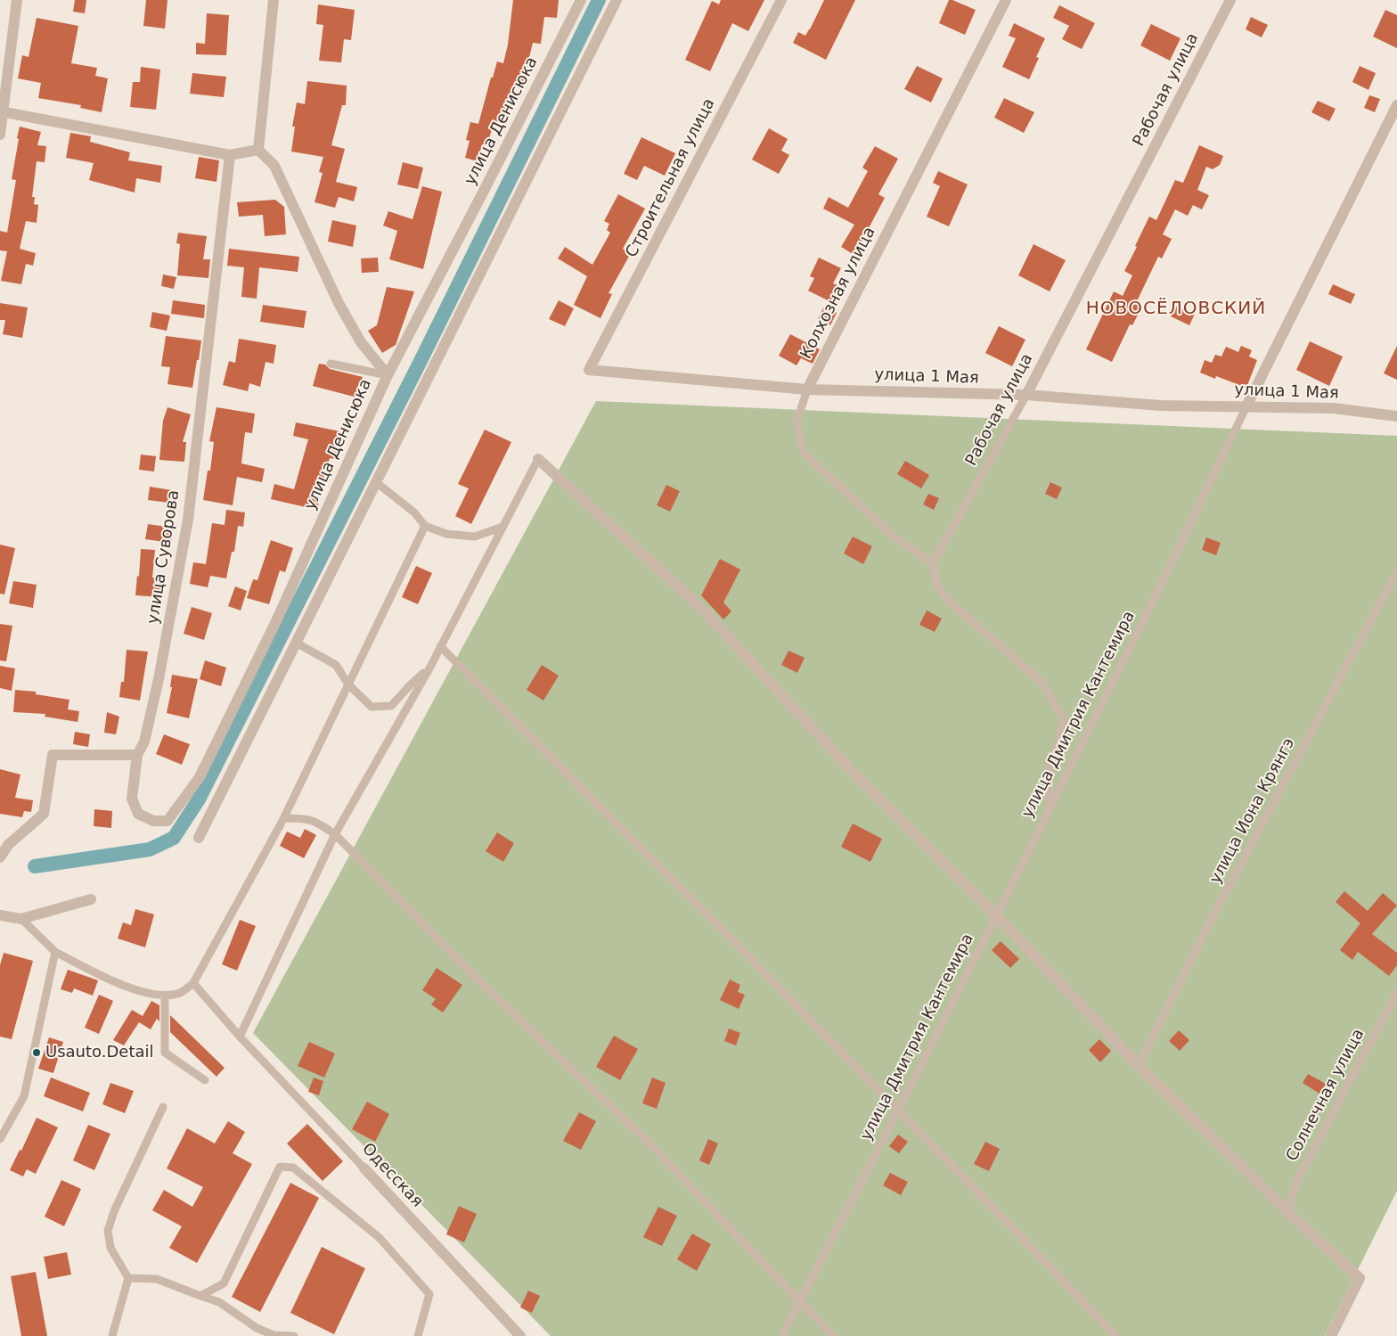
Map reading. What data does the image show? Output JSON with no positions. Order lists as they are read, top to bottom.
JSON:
{
  "streets": {
    "street": [
      "Рабочая улица",
      "улица Денисюка",
      "Строительная улица",
      "Колхозная улица",
      "улица 1 Мая",
      "улица Суворова",
      "улица Дмитрия Кантемира",
      "Одесская"
    ],
    "lane": ["улица Иона Крянгэ", "Солнечная улица"]
  },
  "crossings": [
    ["Рабочая улица", "Колхозная улица"],
    ["Рабочая улица", "улица 1 Мая"],
    ["улица Денисюка", "улица Суворова"],
    ["Строительная улица", "улица 1 Мая"],
    ["Колхозная улица", "улица 1 Мая"],
    ["улица 1 Мая", "улица Дмитрия Кантемира"]
  ],
  "districts": ["НОВОСЁЛОВСКИЙ"],
  "places": ["Usauto.Detail"]
}
